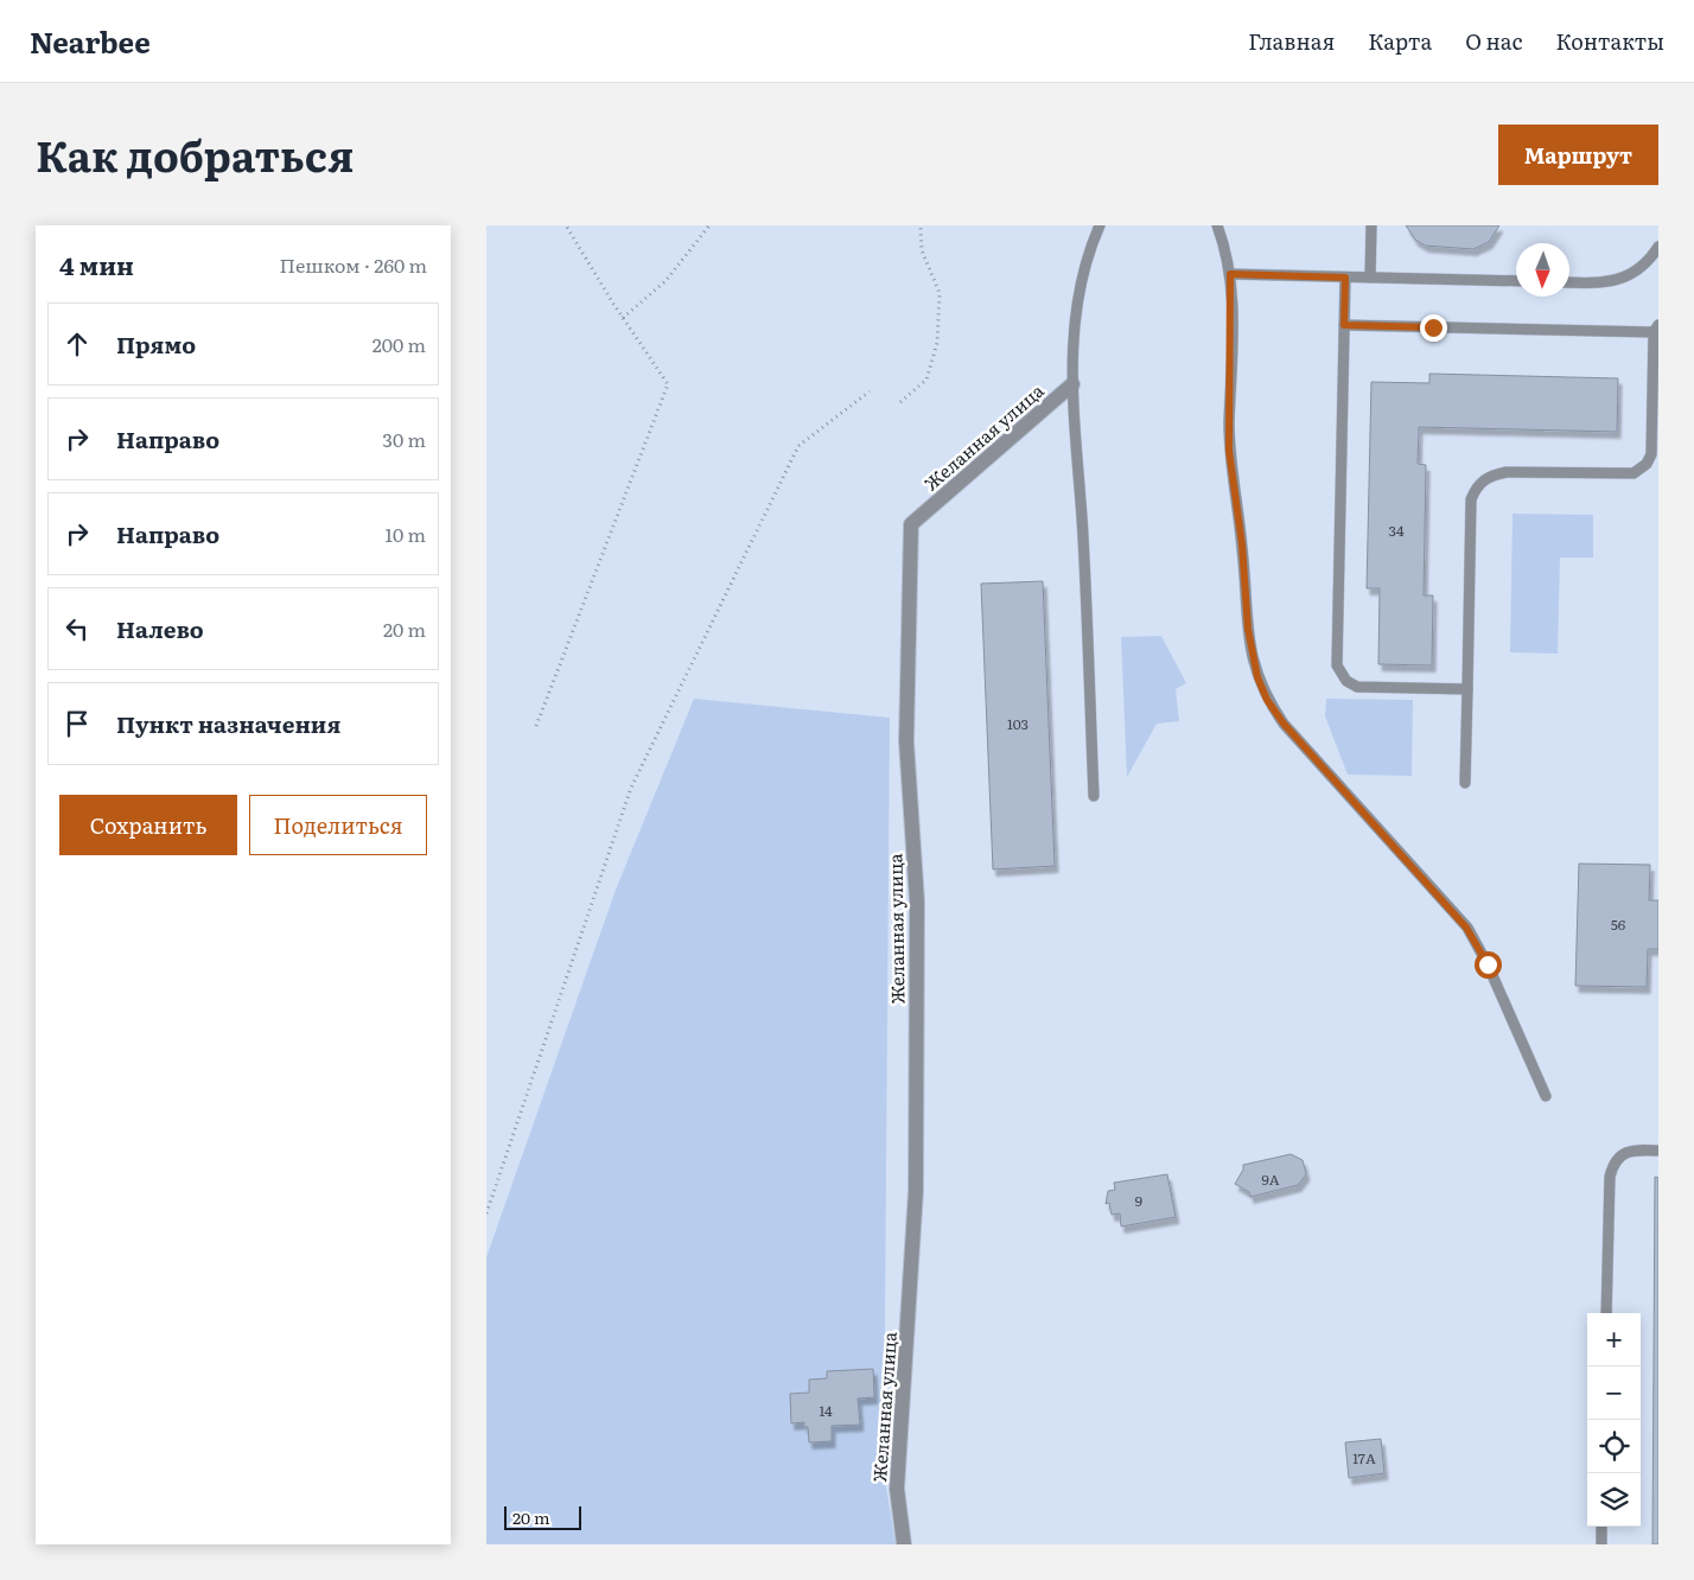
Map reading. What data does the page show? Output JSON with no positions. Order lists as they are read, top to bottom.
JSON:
{
  "streets": {
    "street": ["Желанная улица"]
  },
  "house_numbers": [
    "34",
    "103",
    "56",
    "9А",
    "9",
    "14",
    "17А"
  ],
  "scale_bar": "20 m",
  "north": "bottom",
  "page": {
    "header": "Nearbee",
    "nav": [
      "Главная",
      "Карта",
      "О нас",
      "Контакты"
    ],
    "title": "Как добраться",
    "buttons": [
      "Маршрут",
      ["Сохранить", "Поделиться"]
    ],
    "heading": ["4 мин", "Пешком · 260 m"],
    "list": [
      ["Прямо", "200 m"],
      ["Направо", "30 m"],
      ["Направо", "10 m"],
      ["Налево", "20 m"],
      "Пункт назначения"
    ],
    "map_buttons": ["+", "−"],
    "scale": "20 m"
  }
}
